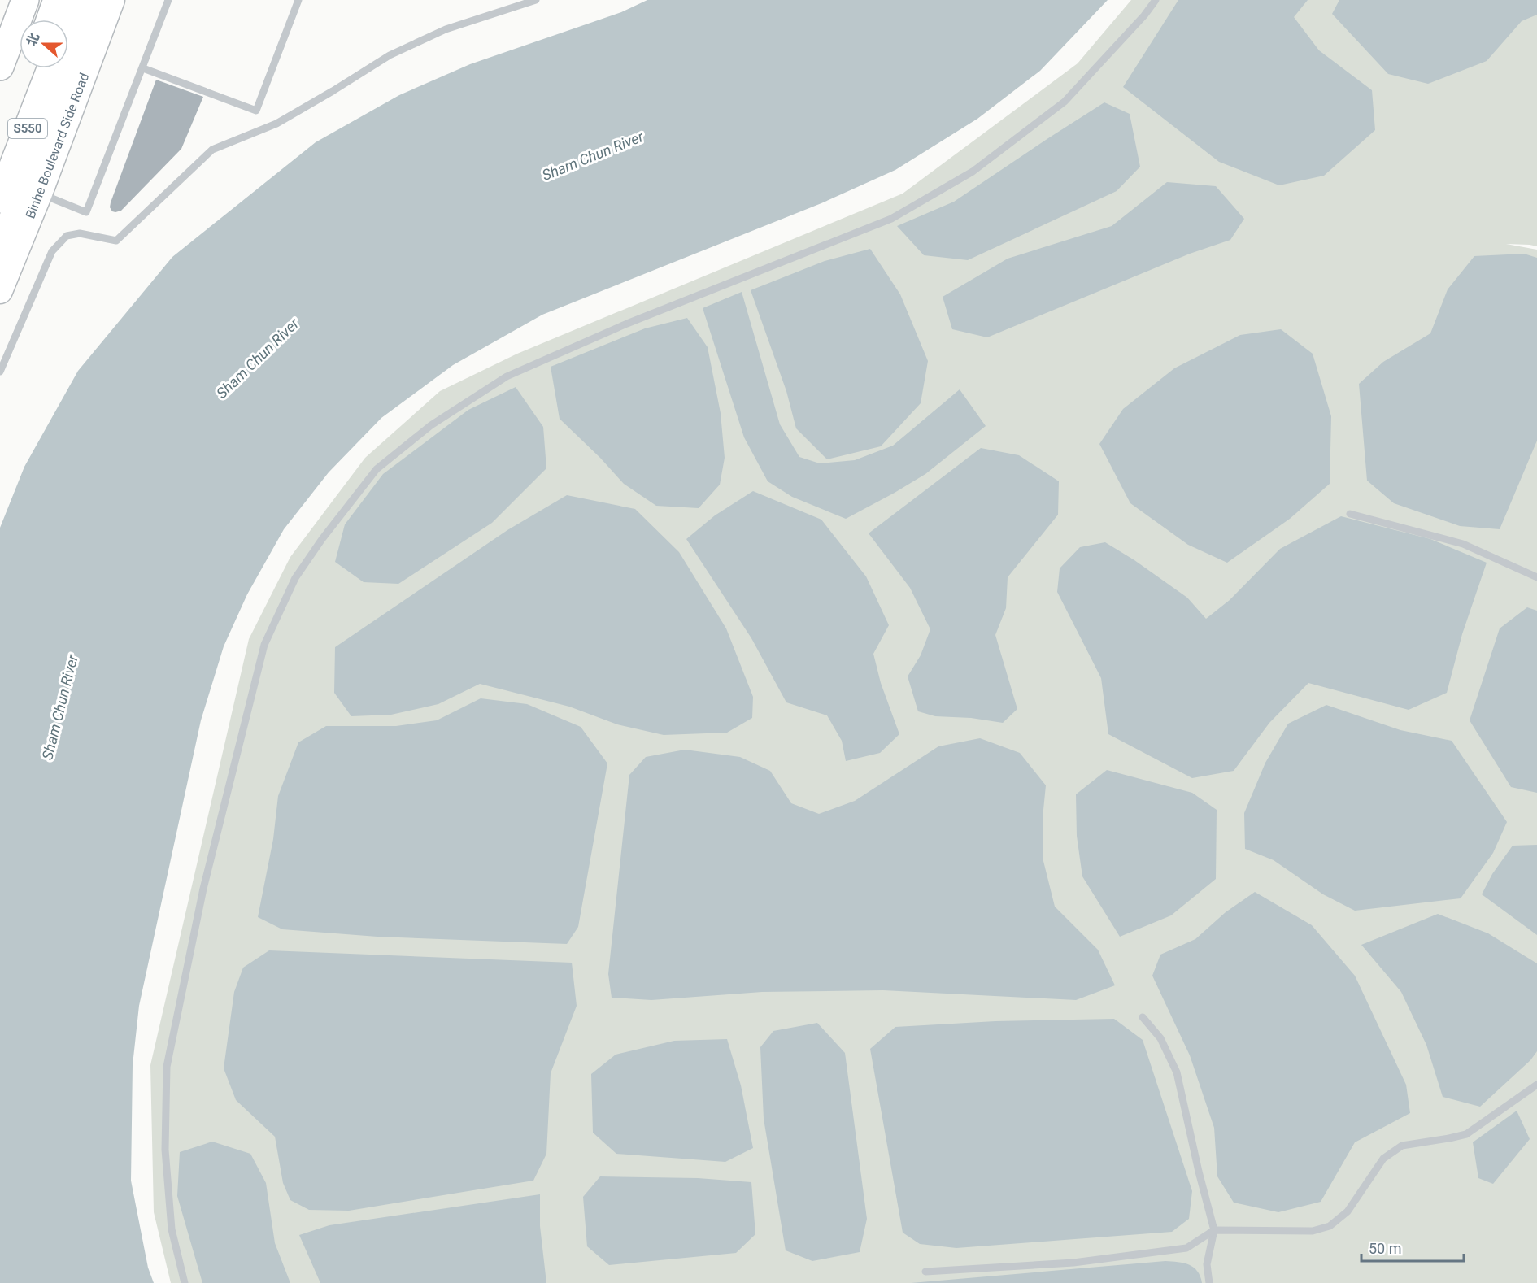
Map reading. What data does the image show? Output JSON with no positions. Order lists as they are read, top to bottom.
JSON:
{
  "streets": {
    "highway": ["S550"],
    "main road": ["Binhe Boulevard Side Road"]
  },
  "water": ["Sham Chun River"],
  "scale_bar": "50 m",
  "north": "left"
}
